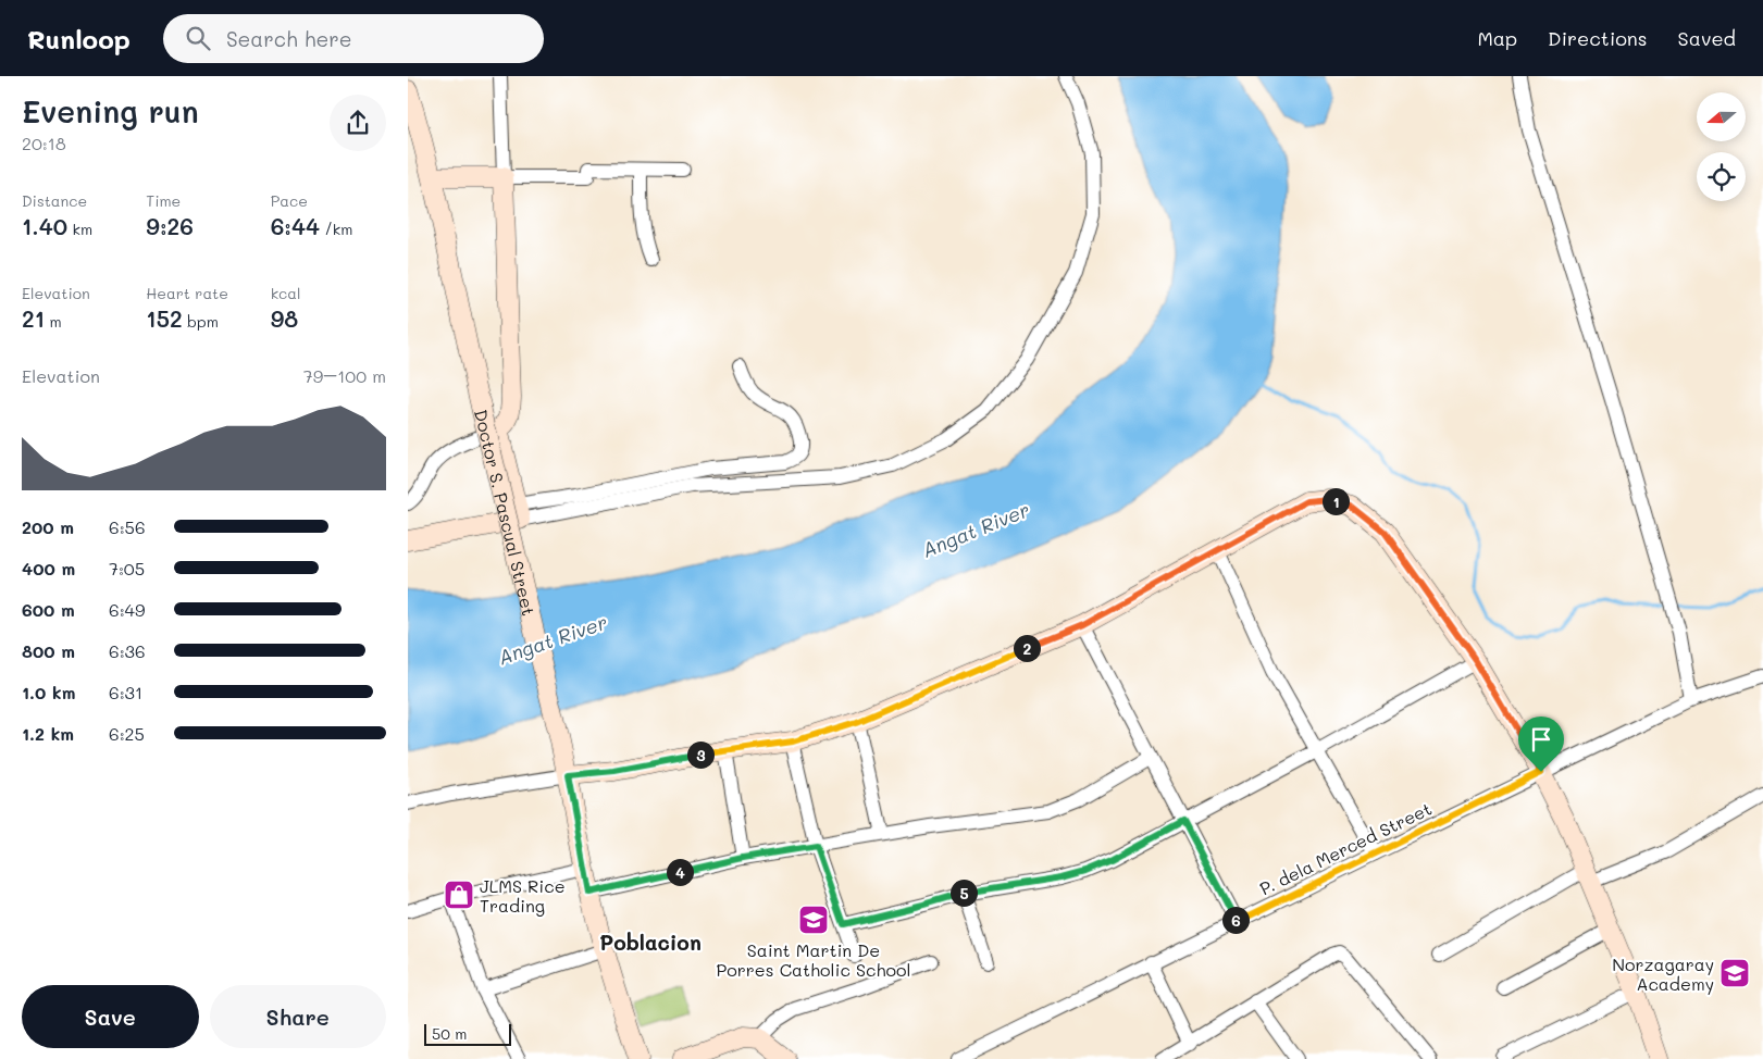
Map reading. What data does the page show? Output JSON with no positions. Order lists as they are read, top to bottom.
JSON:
{
  "streets": {
    "street": ["Doctor S. Pascual Street", "P. dela Merced Street"]
  },
  "districts": ["Poblacion"],
  "water": ["Angat River"],
  "places": {
    "shop": ["JLMS Rice Trading"],
    "school or university": ["Saint Martin De Porres Catholic School", "Norzagaray Academy"]
  },
  "scale_bar": "50 m",
  "north": "left",
  "page": {
    "header": "Runloop",
    "search": "Search here",
    "nav": ["Map", "Directions", "Saved"],
    "heading": ["Evening run", "20:18"],
    "stats": [
      ["Distance", "1.40 km"],
      ["Time", "9:26"],
      ["Pace", "6:44 /km"],
      ["Elevation", "21 m"],
      ["Heart rate", "152 bpm"],
      ["kcal", "98"]
    ],
    "chart": ["Elevation", "79–100 m"],
    "pins": [
      "1",
      "2",
      "3",
      "4",
      "5",
      "6"
    ],
    "list": [
      {
        "name": "200 m",
        "note": "6:56"
      },
      {
        "name": "400 m",
        "note": "7:05"
      },
      {
        "name": "600 m",
        "note": "6:49"
      },
      {
        "name": "800 m",
        "note": "6:36"
      },
      {
        "name": "1.0 km",
        "note": "6:31"
      },
      {
        "name": "1.2 km",
        "note": "6:25"
      }
    ],
    "buttons": ["Save", "Share"],
    "scale": "50 m"
  }
}
